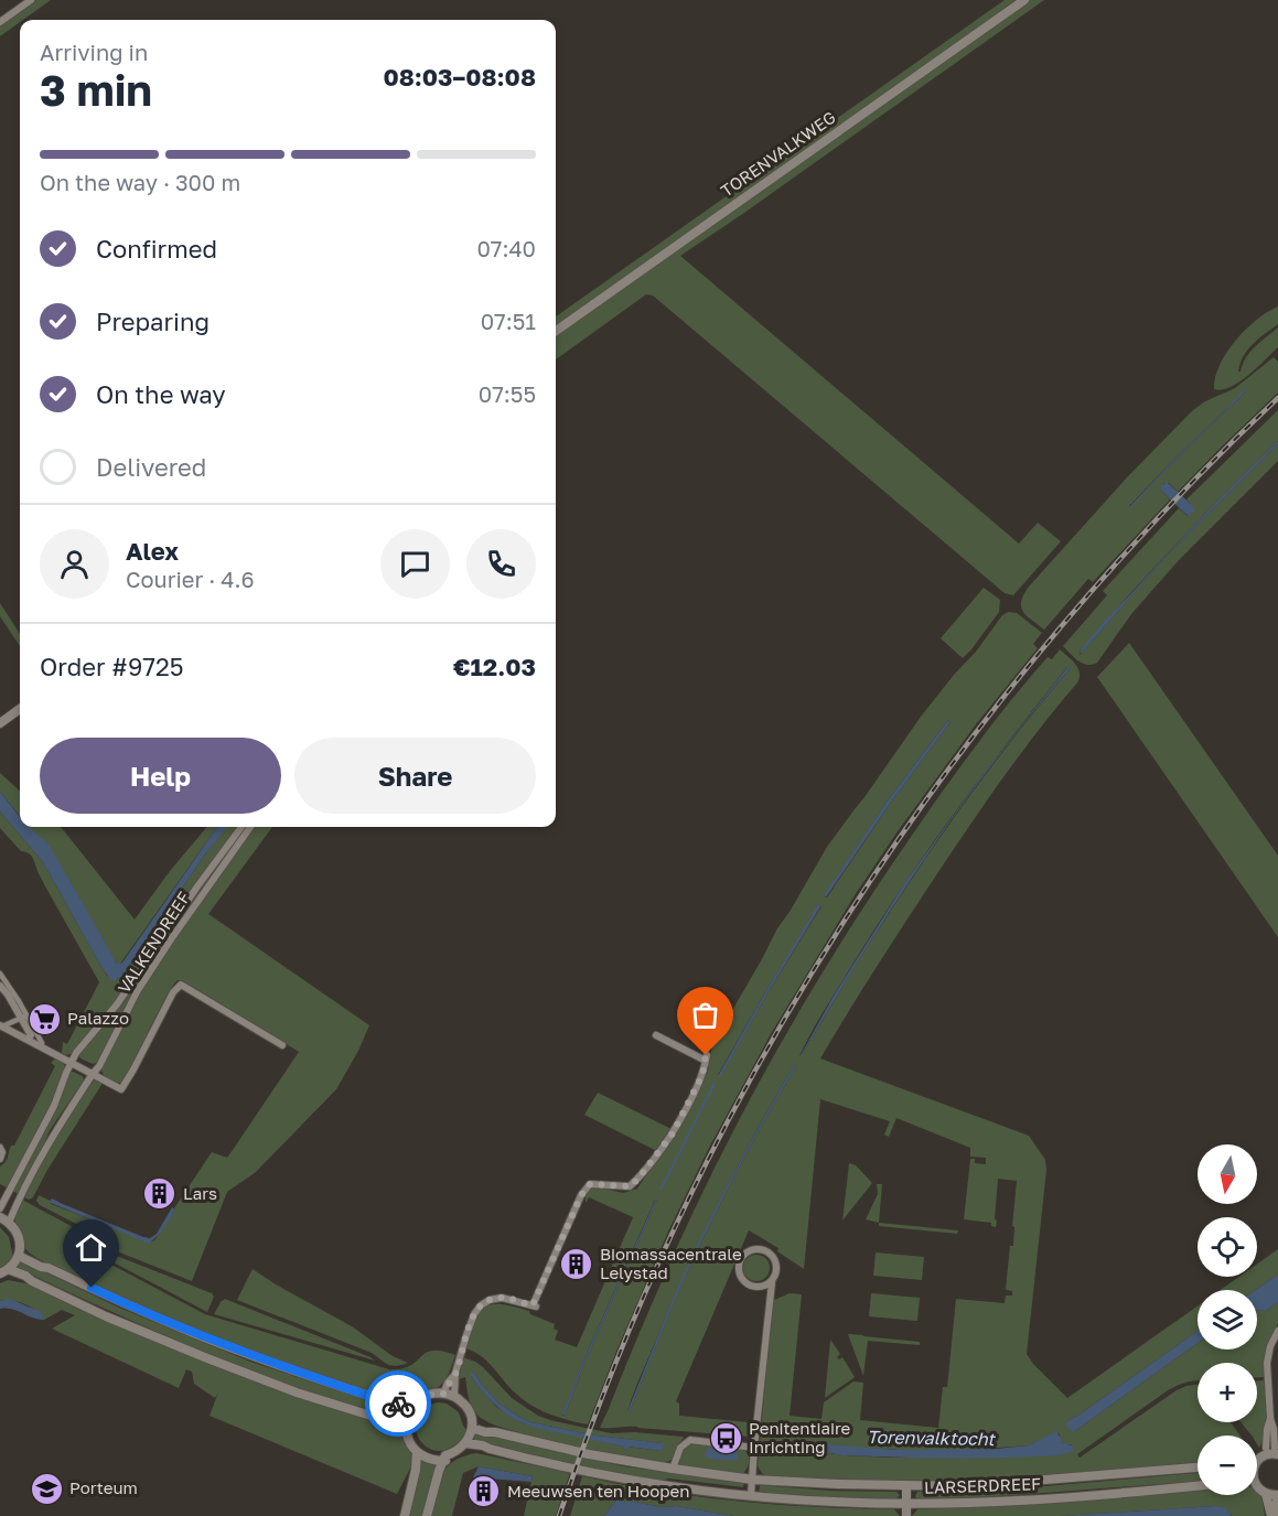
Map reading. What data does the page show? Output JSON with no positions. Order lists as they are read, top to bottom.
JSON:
{
  "streets": {
    "main road": ["LARSERDREEF"],
    "street": ["TORENVALKWEG", "VALKENDREEF"]
  },
  "water": ["Torenvalktocht"],
  "places": {
    "supermarket": ["Palazzo"],
    "building": ["Lars", "Biomassacentrale Lelystad", "Meeuwsen ten Hoopen"],
    "bus stop": ["Penitentiaire Inrichting"],
    "school or university": ["Porteum"]
  },
  "north": "bottom",
  "page": {
    "heading": ["3 min", "Arriving in", "08:03–08:08"],
    "panel": [
      "Alex",
      "Courier · 4.6",
      "Order #9725",
      "€12.03"
    ],
    "bar": "On the way · 300 m",
    "list": [
      ["Confirmed", "07:40"],
      ["Preparing", "07:51"],
      ["On the way", "07:55"],
      "Delivered"
    ],
    "buttons": ["Help", "Share"],
    "map_buttons": ["+", "−"]
  }
}
